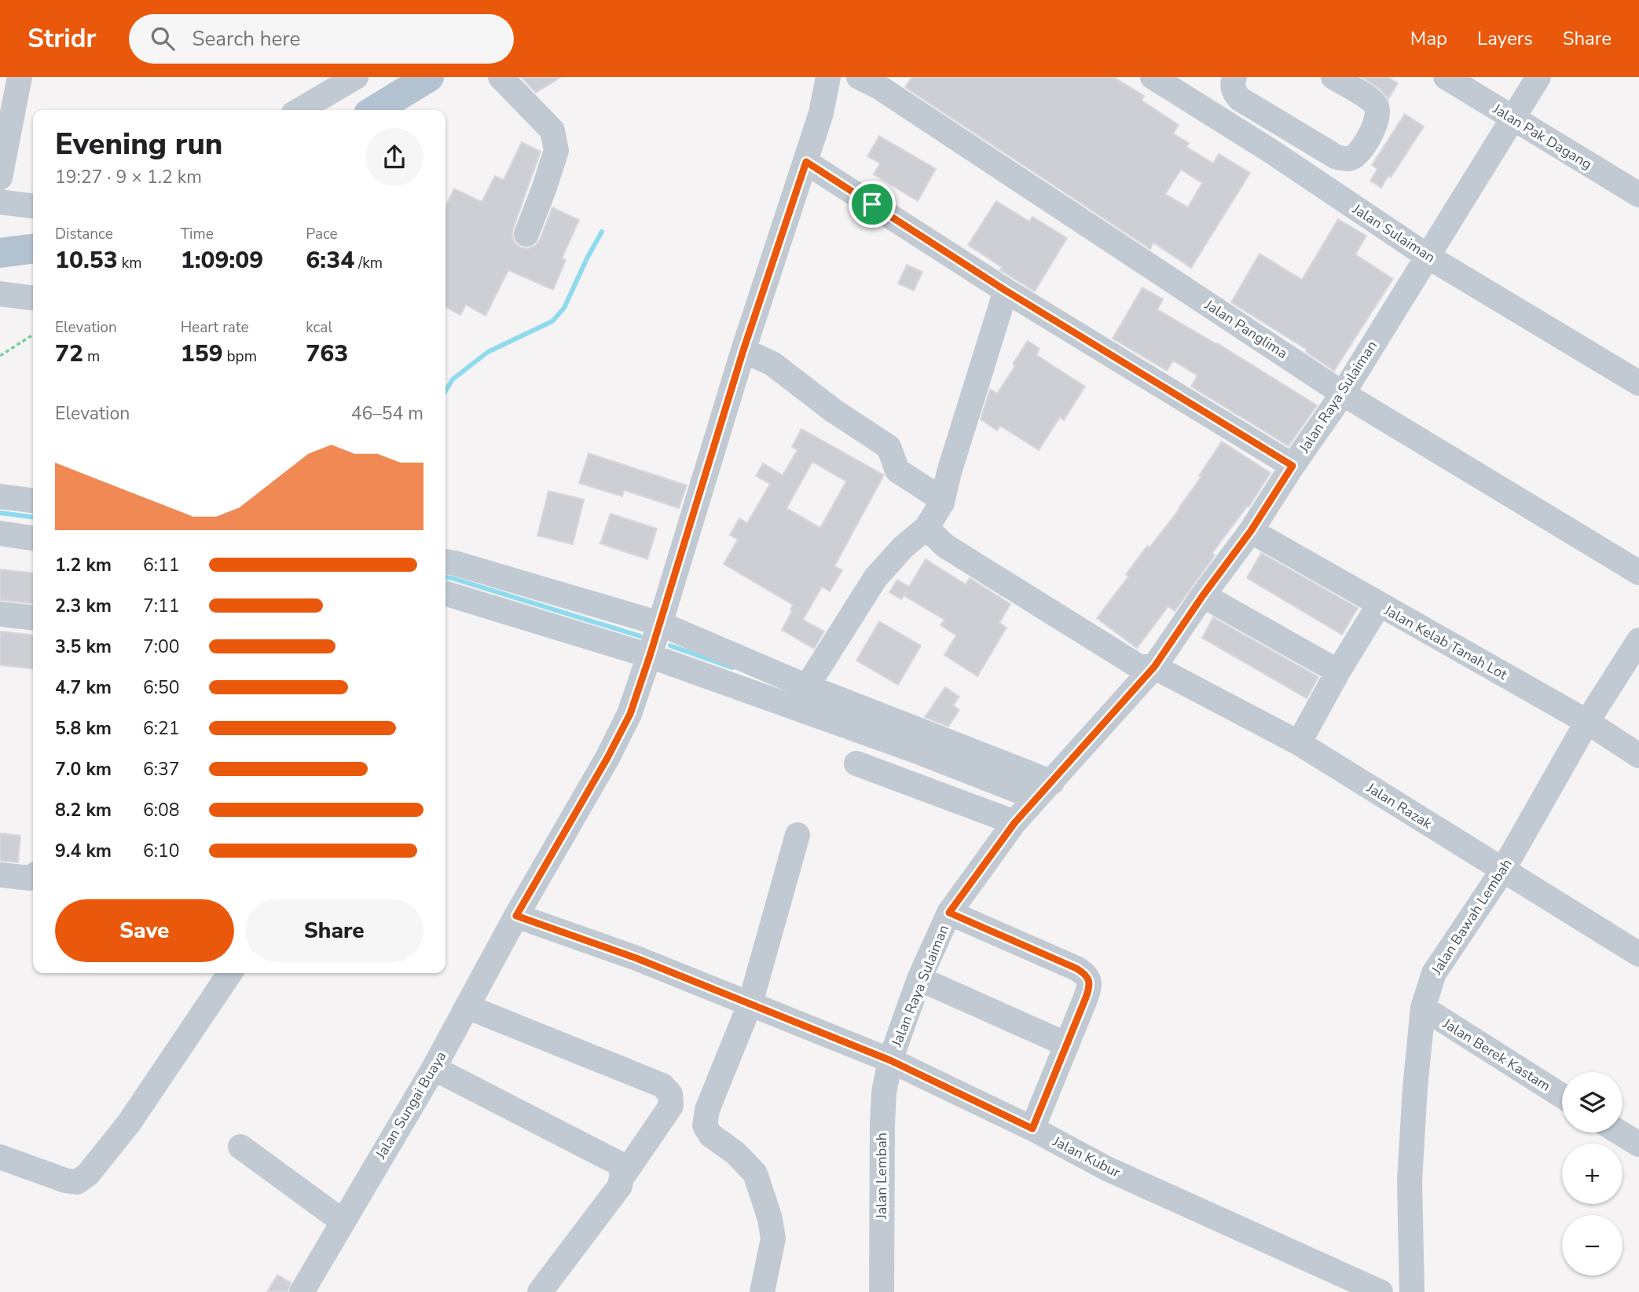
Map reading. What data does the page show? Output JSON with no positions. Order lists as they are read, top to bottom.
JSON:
{
  "streets": {
    "street": [
      "Jalan Pak Dagang",
      "Jalan Sulaiman",
      "Jalan Panglima",
      "Jalan Raya Sulaiman",
      "Jalan Kelab Tanah Lot",
      "Jalan Razak",
      "Jalan Bawah Lembah",
      "Jalan Berek Kastam",
      "Jalan Sungai Buaya",
      "Jalan Kubur",
      "Jalan Lembah"
    ]
  },
  "crossings": [
    ["Jalan Pak Dagang", "Jalan Raya Sulaiman"],
    ["Jalan Sulaiman", "Jalan Raya Sulaiman"],
    ["Jalan Panglima", "Jalan Raya Sulaiman"],
    ["Jalan Raya Sulaiman", "Jalan Kelab Tanah Lot"],
    ["Jalan Raya Sulaiman", "Jalan Razak"],
    ["Jalan Raya Sulaiman", "Jalan Kubur"],
    ["Jalan Raya Sulaiman", "Jalan Lembah"],
    ["Jalan Kelab Tanah Lot", "Jalan Bawah Lembah"],
    ["Jalan Razak", "Jalan Bawah Lembah"],
    ["Jalan Bawah Lembah", "Jalan Berek Kastam"],
    ["Jalan Sungai Buaya", "Jalan Kubur"],
    ["Jalan Kubur", "Jalan Lembah"]
  ],
  "page": {
    "header": "Stridr",
    "search": "Search here",
    "nav": ["Map", "Layers", "Share"],
    "heading": ["Evening run", "19:27 · 9 × 1.2 km"],
    "stats": [
      ["Distance", "10.53 km"],
      ["Time", "1:09:09"],
      ["Pace", "6:34 /km"],
      ["Elevation", "72 m"],
      ["Heart rate", "159 bpm"],
      ["kcal", "763"]
    ],
    "chart": ["Elevation", "46–54 m"],
    "list": [
      {
        "name": "1.2 km",
        "note": "6:11"
      },
      {
        "name": "2.3 km",
        "note": "7:11"
      },
      {
        "name": "3.5 km",
        "note": "7:00"
      },
      {
        "name": "4.7 km",
        "note": "6:50"
      },
      {
        "name": "5.8 km",
        "note": "6:21"
      },
      {
        "name": "7.0 km",
        "note": "6:37"
      },
      {
        "name": "8.2 km",
        "note": "6:08"
      },
      {
        "name": "9.4 km",
        "note": "6:10"
      }
    ],
    "buttons": ["Save", "Share"],
    "map_buttons": ["+", "−"]
  }
}
